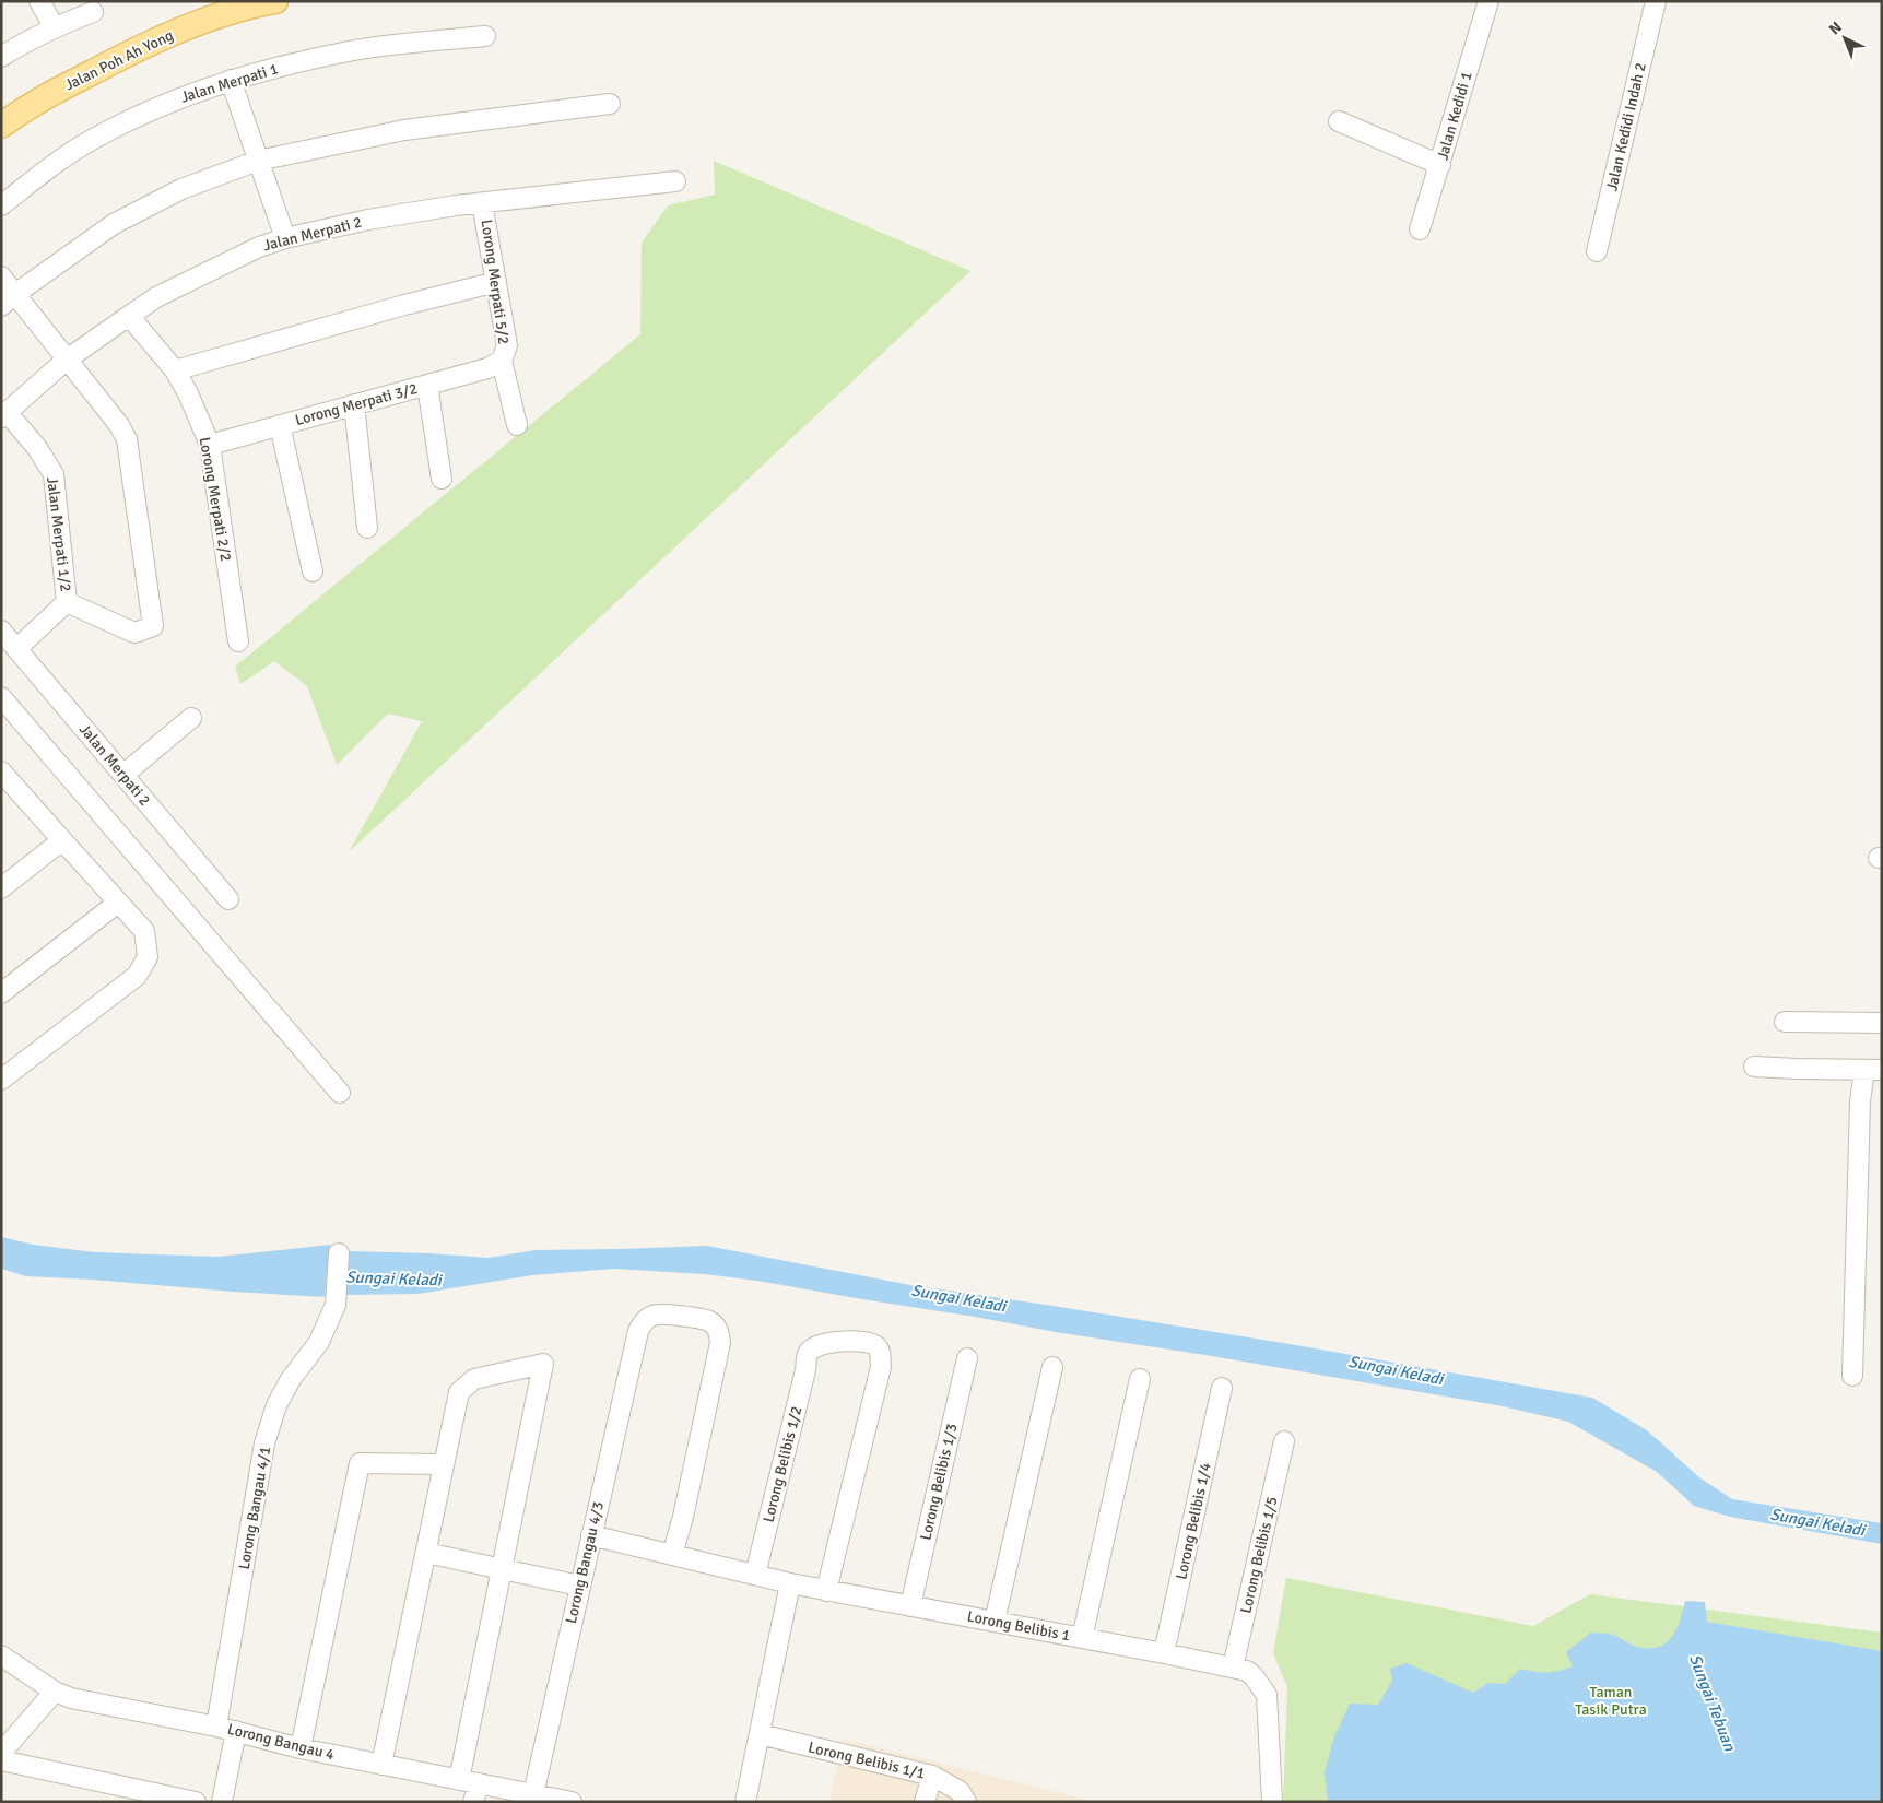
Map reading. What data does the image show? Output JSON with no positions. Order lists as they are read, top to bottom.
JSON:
{
  "streets": {
    "main road": ["Jalan Poh Ah Yong"],
    "street": [
      "Jalan Merpati 1",
      "Jalan Kedidi 1",
      "Jalan Kedidi Indah 2",
      "Jalan Merpati 2",
      "Lorong Merpati 5/2",
      "Lorong Merpati 3/2",
      "Lorong Merpati 2/2",
      "Jalan Merpati 1/2",
      "Lorong Belibis 1/2",
      "Lorong Belibis 1/3",
      "Lorong Bangau 4/1",
      "Lorong Belibis 1/4",
      "Lorong Belibis 1/5",
      "Lorong Bangau 4/3",
      "Lorong Belibis 1",
      "Lorong Bangau 4",
      "Lorong Belibis 1/1"
    ]
  },
  "crossings": [
    ["Jalan Merpati 2", "Lorong Merpati 5/2"],
    ["Jalan Merpati 2", "Lorong Merpati 2/2"],
    ["Jalan Merpati 2", "Jalan Merpati 1/2"],
    ["Lorong Merpati 5/2", "Lorong Merpati 3/2"],
    ["Lorong Merpati 3/2", "Lorong Merpati 2/2"],
    ["Lorong Belibis 1/2", "Lorong Belibis 1"],
    ["Lorong Belibis 1/3", "Lorong Belibis 1"],
    ["Lorong Bangau 4/1", "Lorong Bangau 4"],
    ["Lorong Belibis 1/4", "Lorong Belibis 1"],
    ["Lorong Belibis 1/5", "Lorong Belibis 1"],
    ["Lorong Bangau 4/3", "Lorong Belibis 1"],
    ["Lorong Bangau 4/3", "Lorong Bangau 4"]
  ],
  "water": ["Sungai Keladi", "Sungai Tebuan"],
  "parks": ["Taman Tasik Putra"],
  "north": "top left"
}
